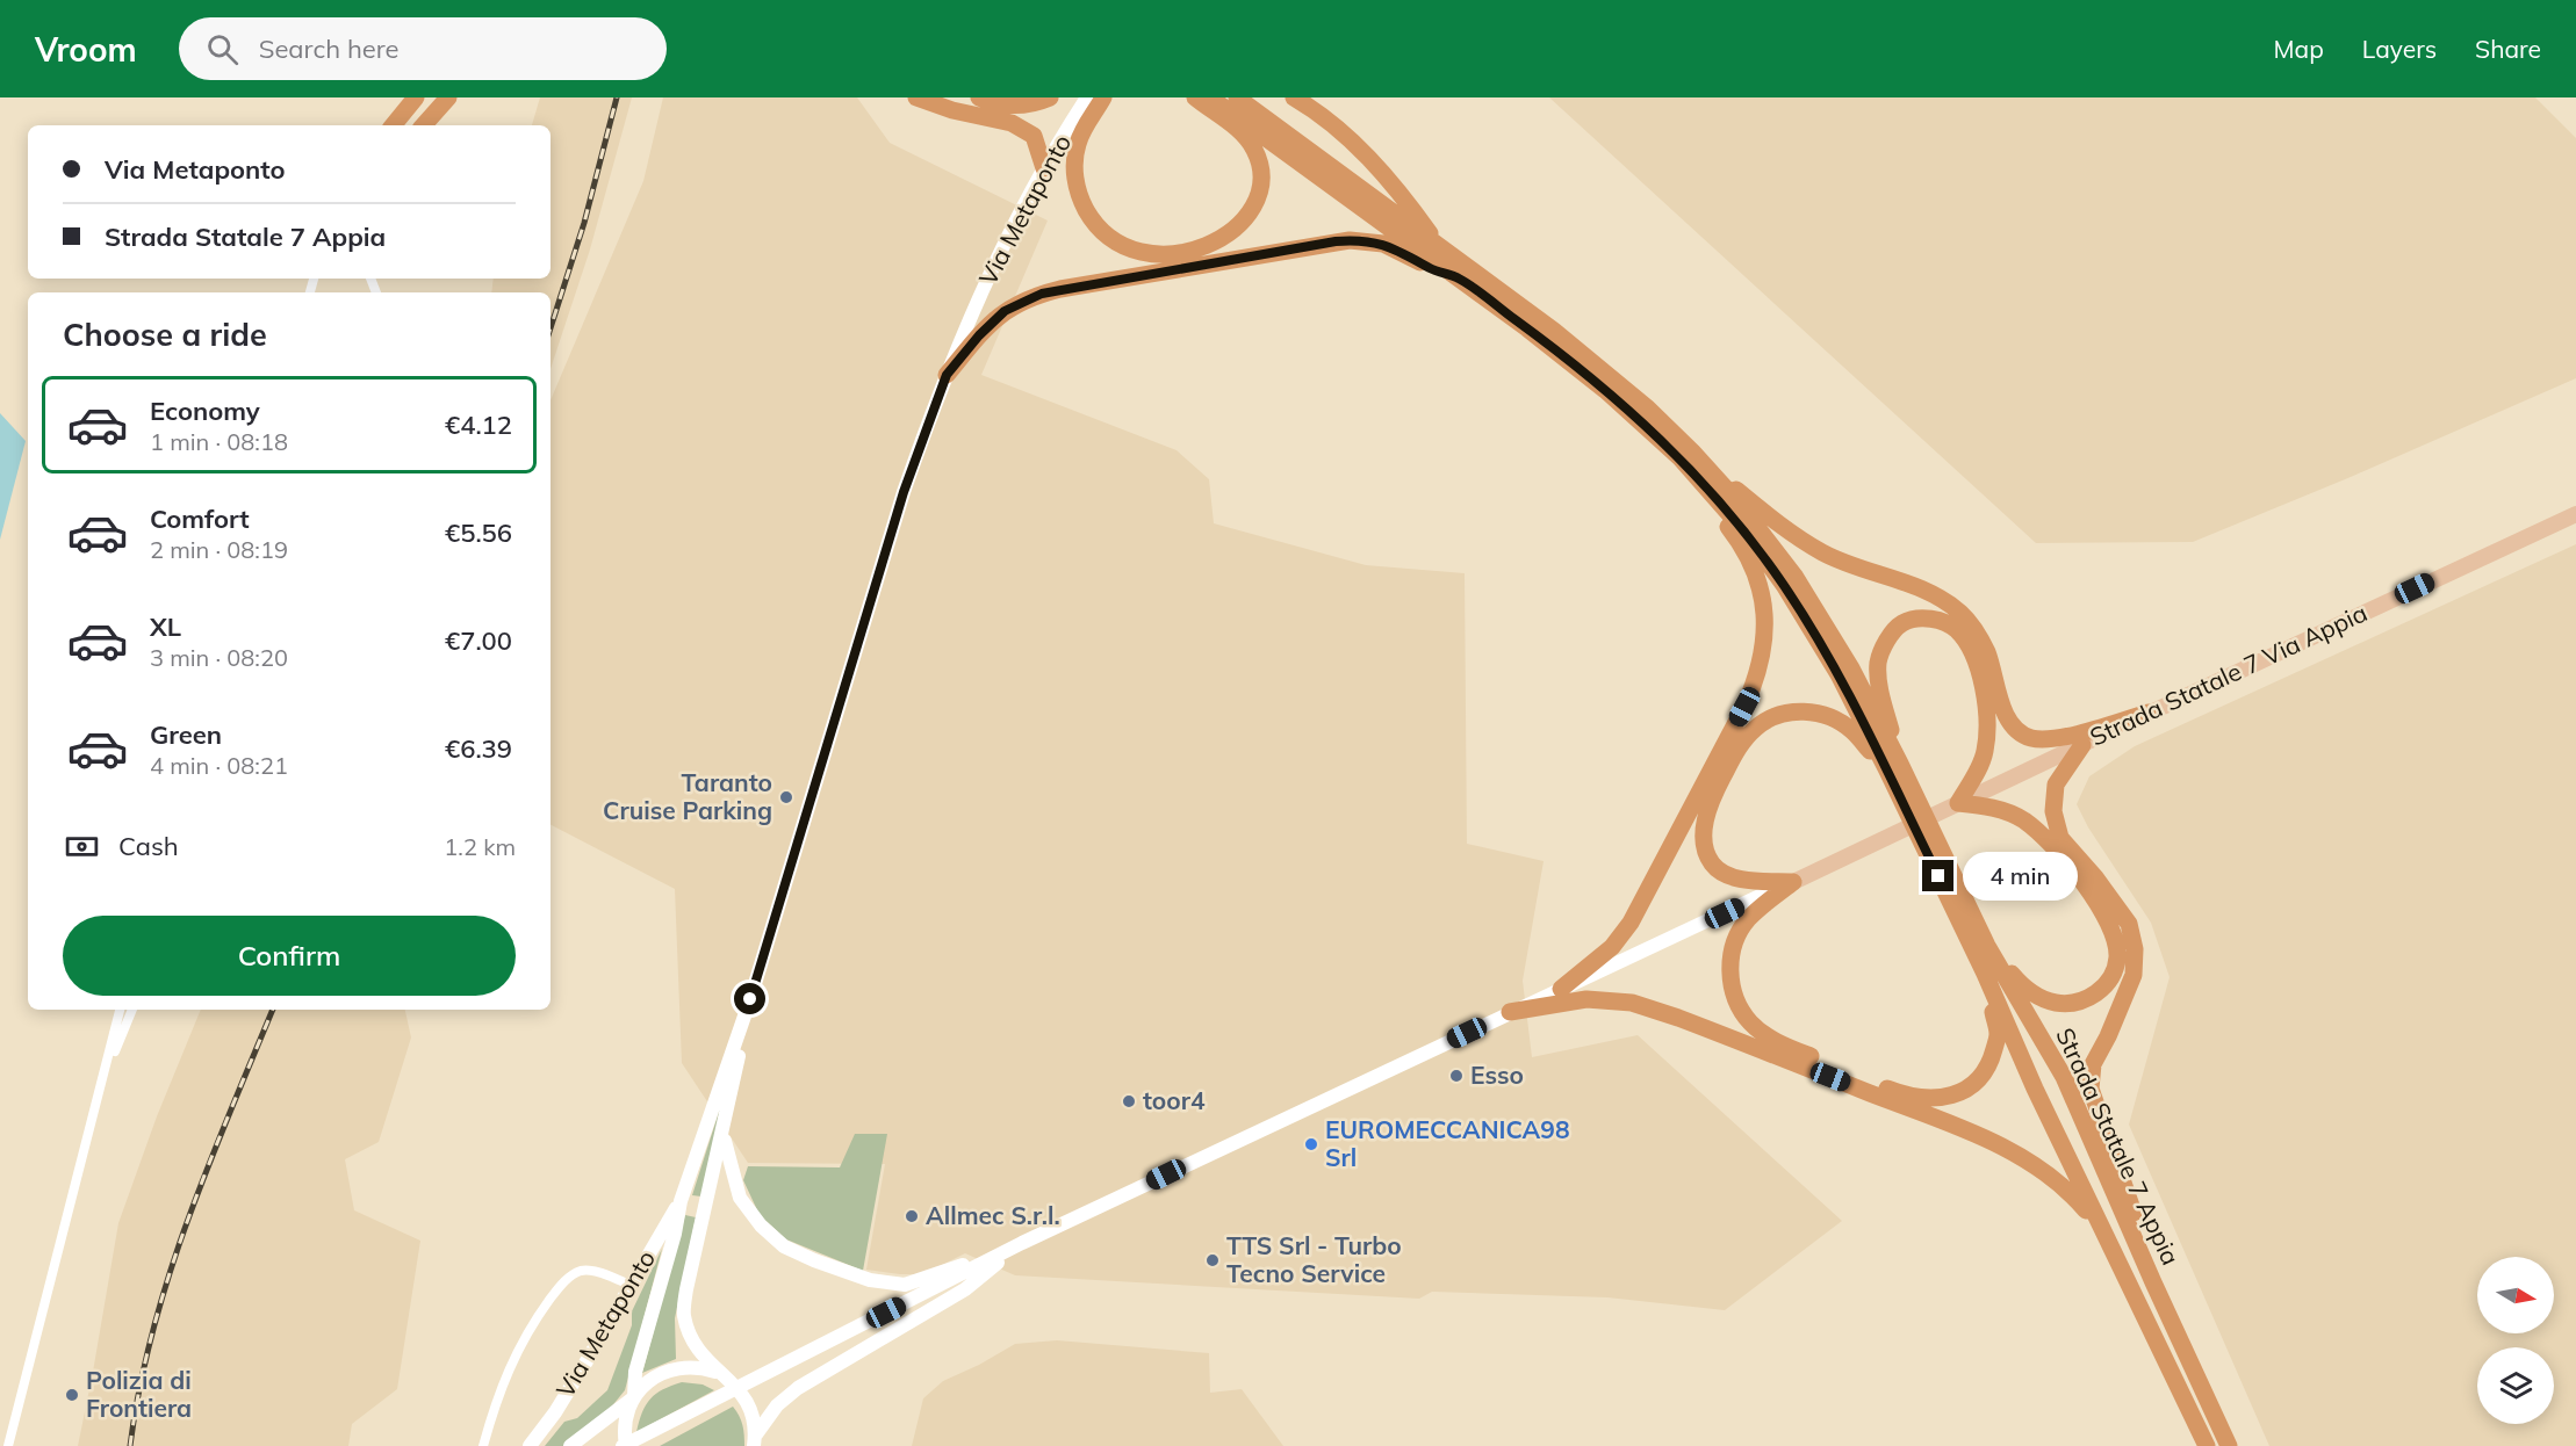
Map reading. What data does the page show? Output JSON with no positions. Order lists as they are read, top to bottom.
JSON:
{
  "streets": {
    "highway": ["Strada Statale 7 Appia"],
    "main road": ["Via Metaponto", "Strada Statale 7 Via Appia"]
  },
  "places": [
    "Taranto Cruise Parking",
    "Esso",
    "toor4",
    "EUROMECCANICA98 Srl",
    "Allmec S.r.l.",
    "TTS Srl - Turbo Tecno Service",
    "Polizia di Frontiera"
  ],
  "north": "right",
  "page": {
    "header": "Vroom",
    "search": "Search here",
    "nav": ["Map", "Layers", "Share"],
    "banner": ["Via Metaponto", "Strada Statale 7 Appia"],
    "heading": "Choose a ride",
    "list": [
      {
        "name": "Economy",
        "note": "1 min · 08:18",
        "value": "€4.12"
      },
      {
        "name": "Comfort",
        "note": "2 min · 08:19",
        "value": "€5.56"
      },
      {
        "name": "XL",
        "note": "3 min · 08:20",
        "value": "€7.00"
      },
      {
        "name": "Green",
        "note": "4 min · 08:21",
        "value": "€6.39"
      }
    ],
    "pay": ["Cash", "1.2 km"],
    "bubble": "4 min",
    "buttons": "Confirm"
  }
}
